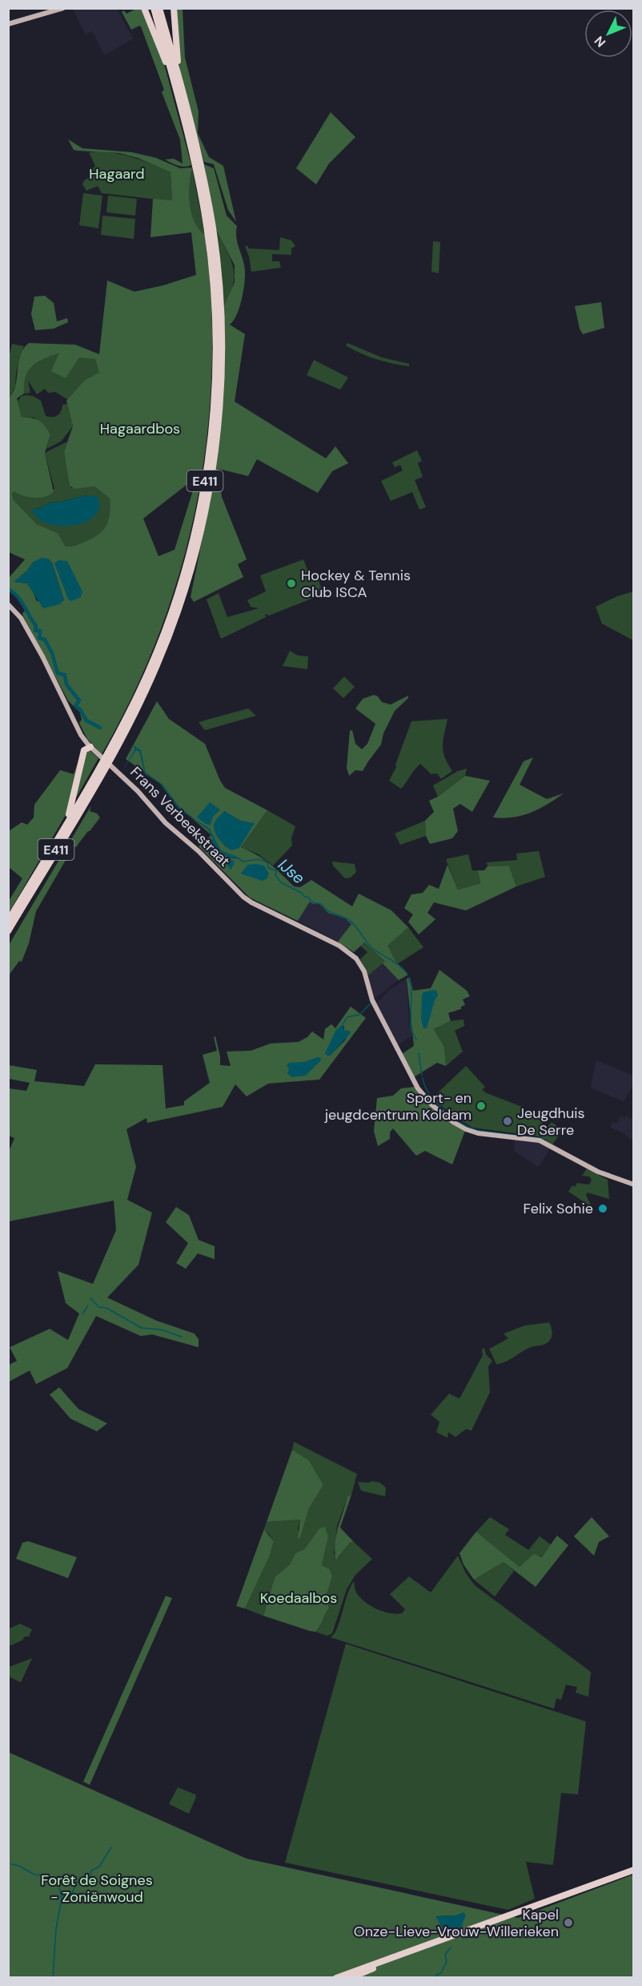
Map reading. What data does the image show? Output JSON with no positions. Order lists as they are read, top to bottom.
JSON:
{
  "streets": {
    "highway": ["E411"],
    "main road": ["Frans Verbeekstraat"]
  },
  "water": ["IJse"],
  "parks": [
    "Hagaard",
    "Hagaardbos",
    "Koedaalbos",
    "Forêt de Soignes - Zoniënwoud"
  ],
  "places": [
    "Hockey & Tennis Club ISCA",
    "Sport- en jeugdcentrum Koldam",
    "Jeugdhuis De Serre",
    "Felix Sohie",
    "Kapel Onze-Lieve-Vrouw-Willerieken"
  ],
  "north": "bottom left"
}
